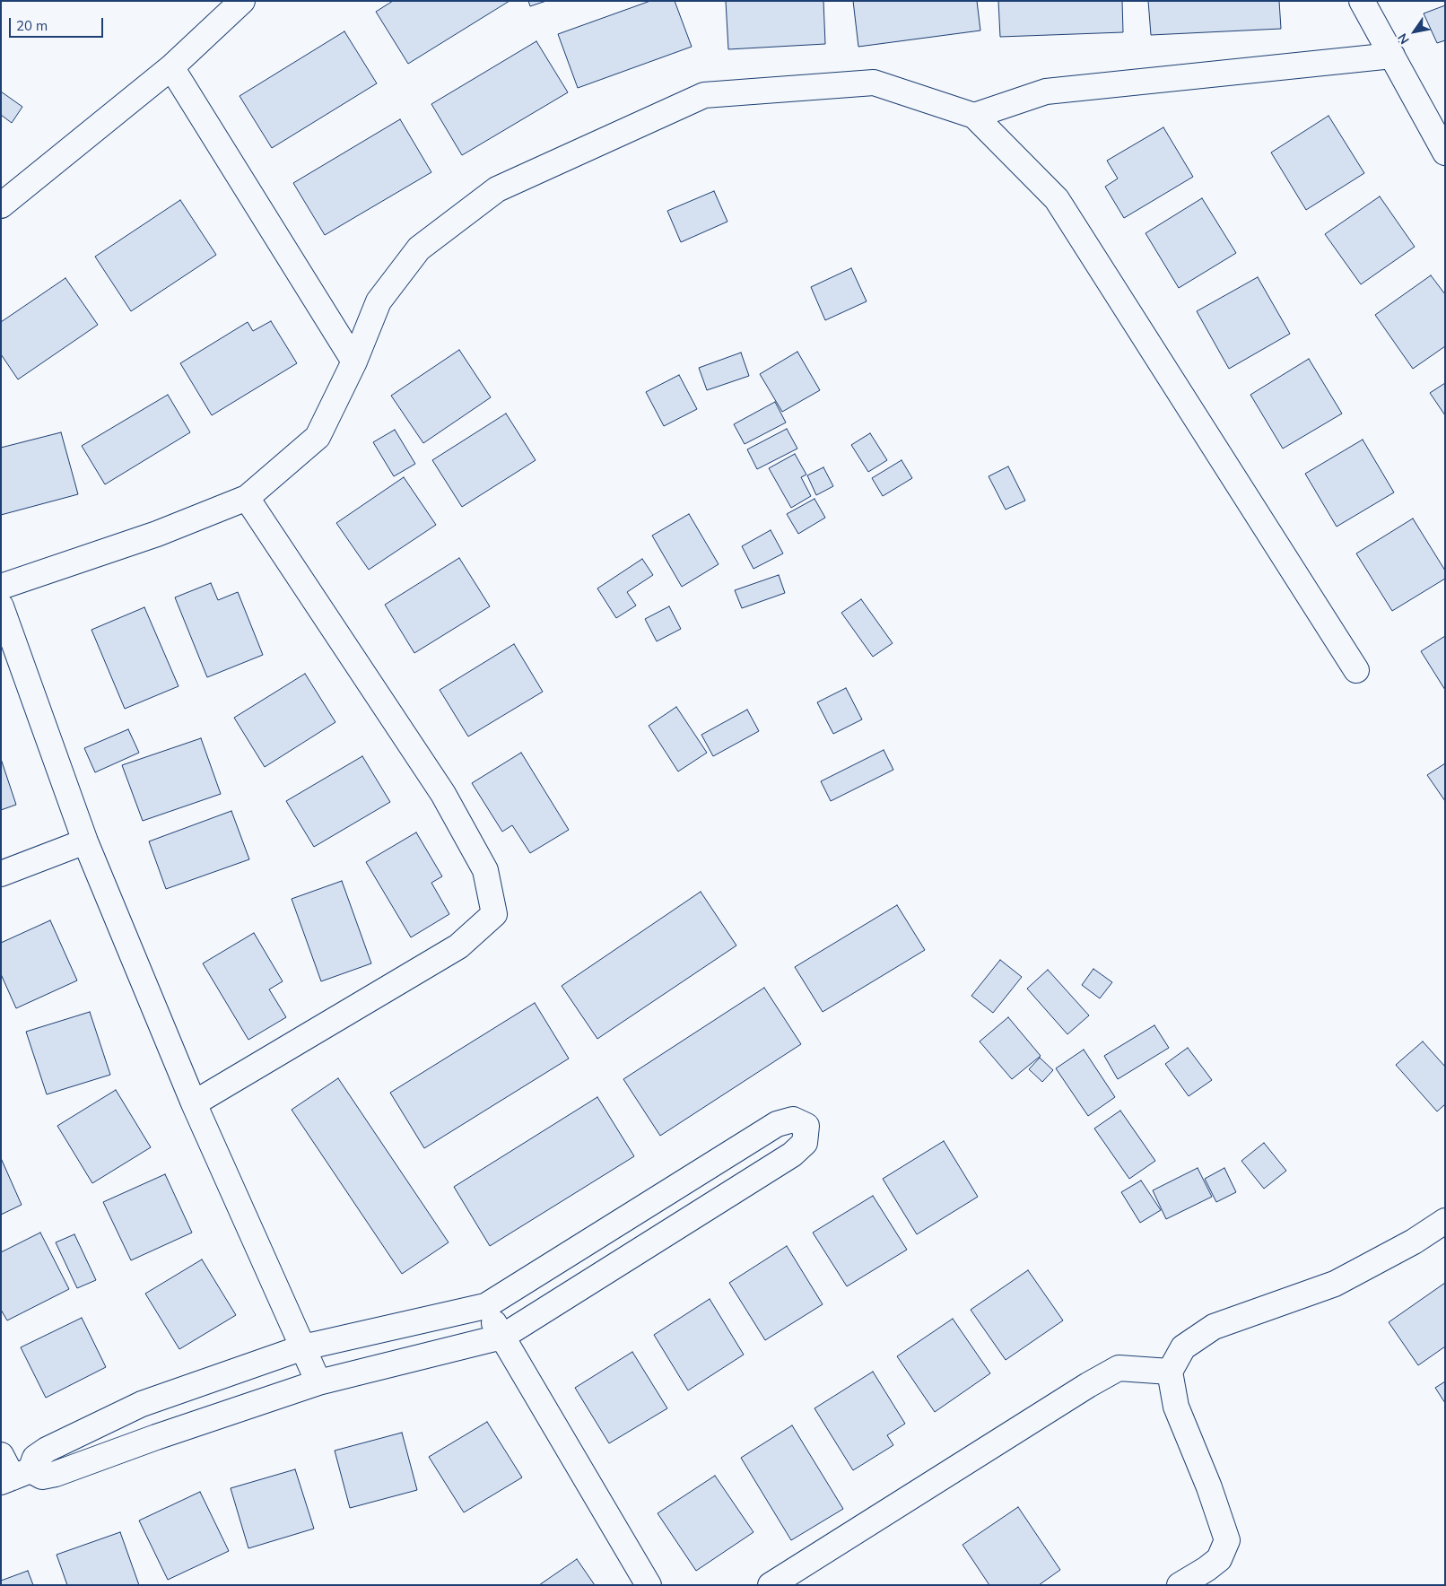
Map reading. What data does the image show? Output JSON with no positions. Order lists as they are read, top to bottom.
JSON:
{
  "scale_bar": "20 m",
  "north": "bottom left"
}
